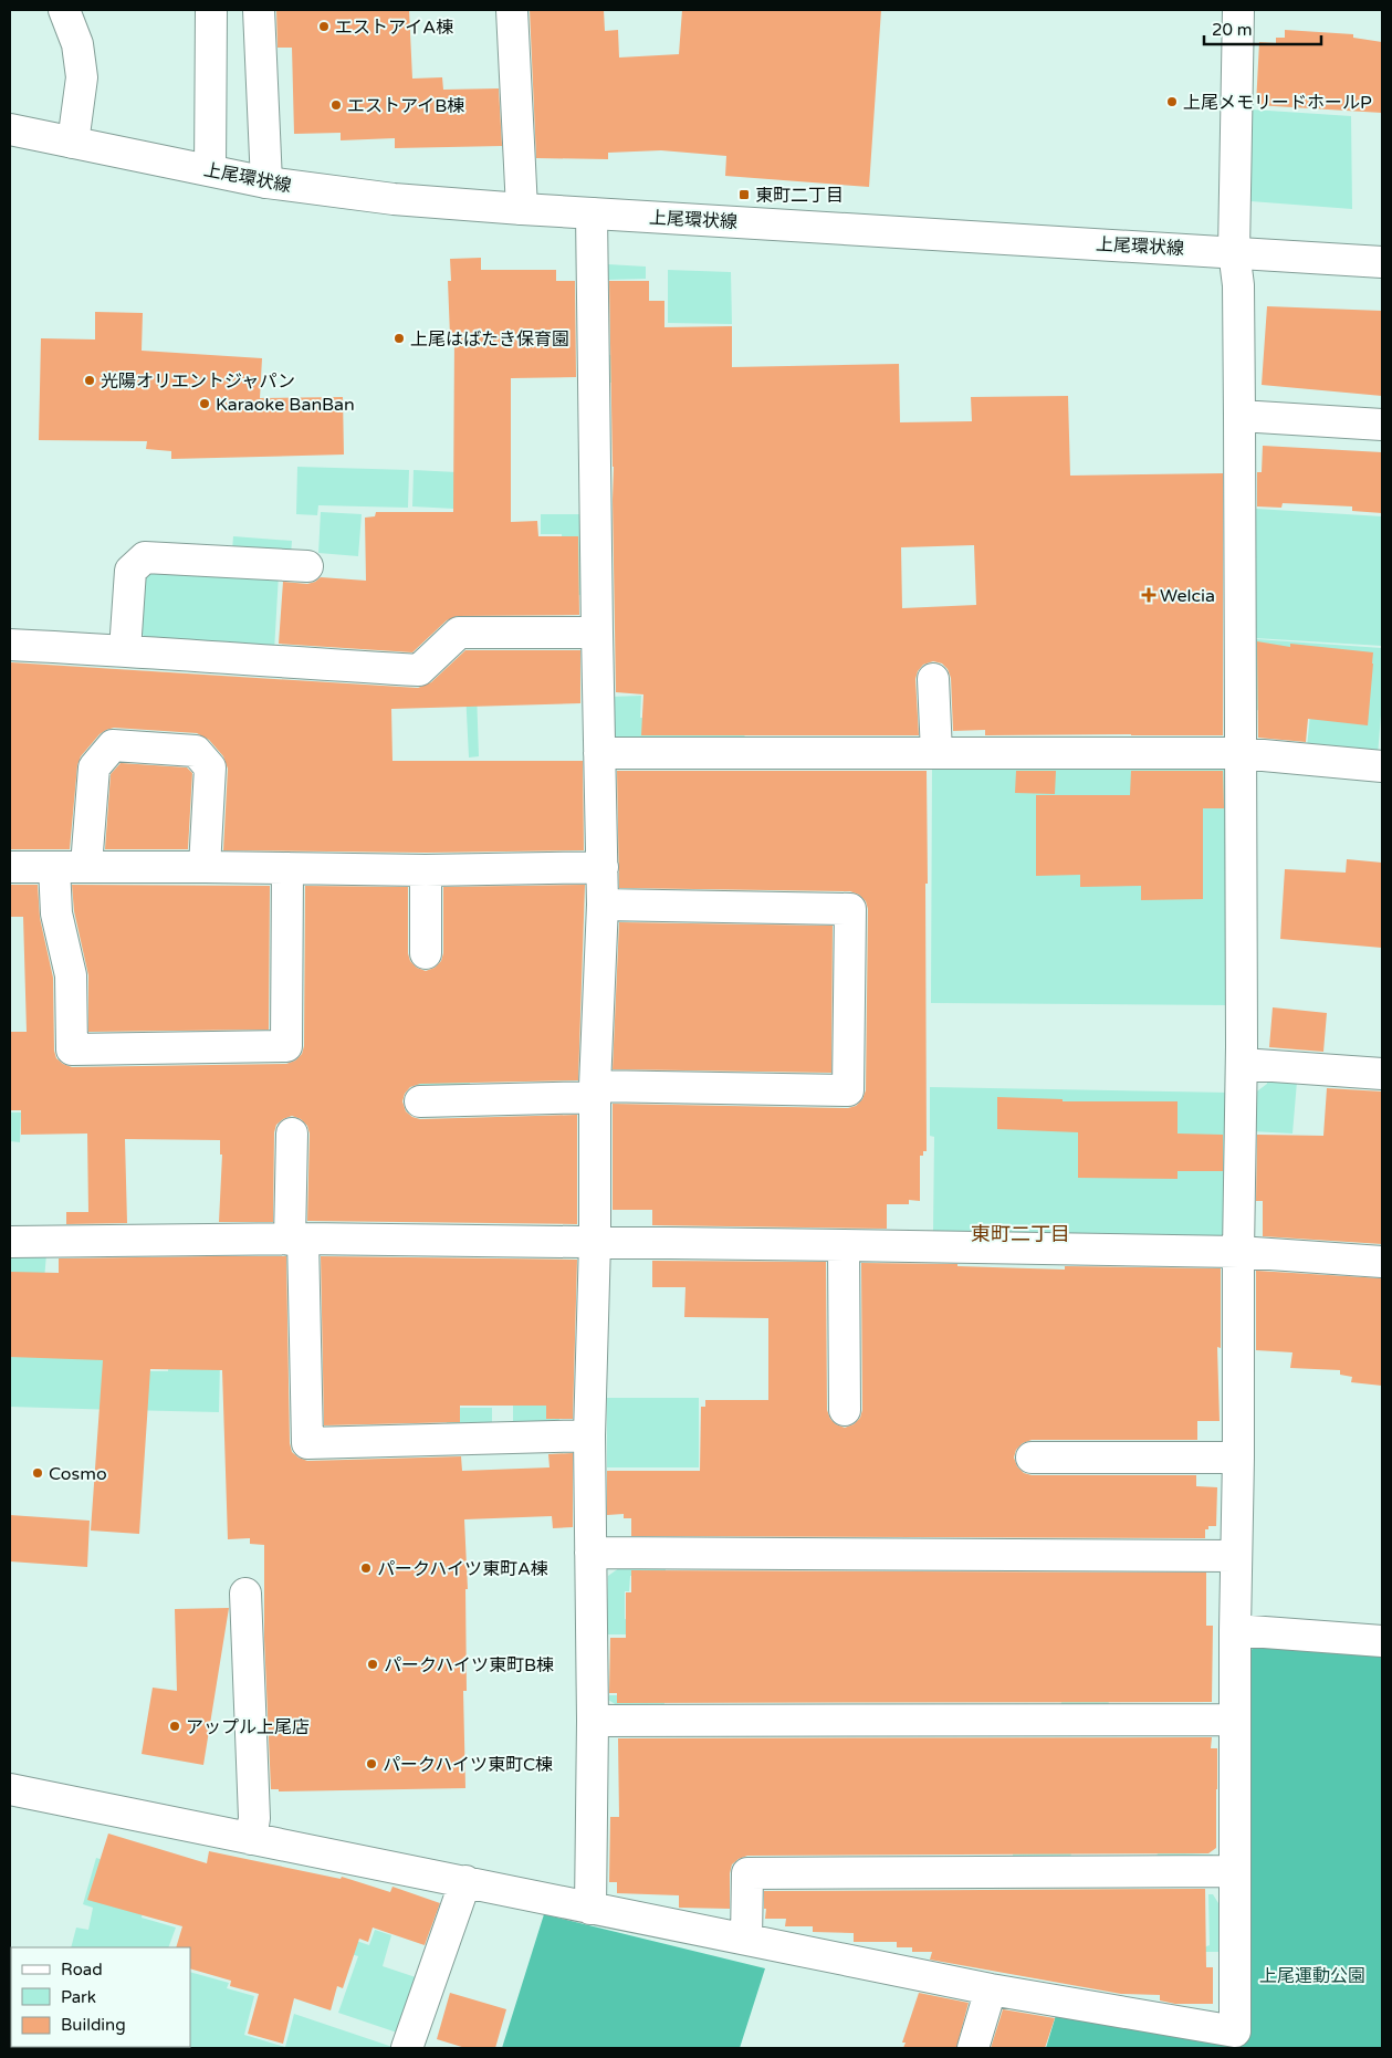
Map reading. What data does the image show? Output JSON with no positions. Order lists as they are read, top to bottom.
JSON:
{
  "streets": {
    "street": ["上尾環状線"]
  },
  "districts": ["東町二丁目"],
  "parks": ["上尾運動公園"],
  "places": {
    "other": [
      "エストアイA棟",
      "上尾メモリードホールP",
      "エストアイB棟",
      "上尾はばたき保育園",
      "光陽オリエントジャパン",
      "Karaoke BanBan",
      "Cosmo",
      "パークハイツ東町A棟",
      "パークハイツ東町B棟",
      "アップル上尾店",
      "パークハイツ東町C棟"
    ],
    "transit": ["東町二丁目"],
    "health": ["Welcia"]
  },
  "legend": ["Road", "Park", "Building"],
  "scale_bar": "20 m"
}
